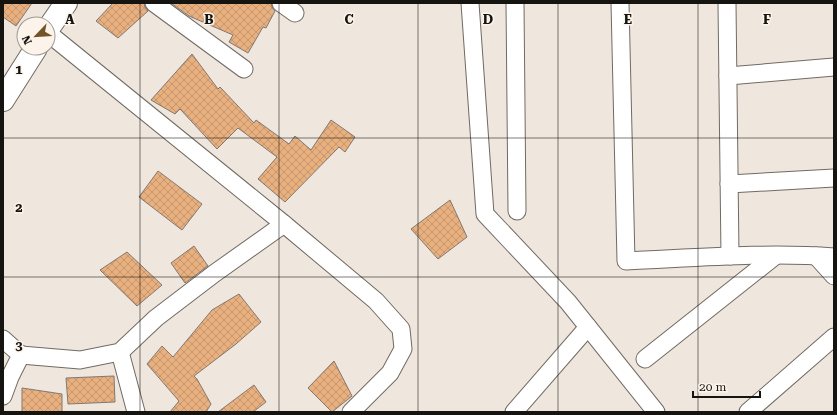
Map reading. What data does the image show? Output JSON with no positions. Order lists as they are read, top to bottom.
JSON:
{
  "scale_bar": "20 m",
  "north": "bottom left",
  "grid": {
    "columns": [
      "A",
      "B",
      "C",
      "D",
      "E",
      "F"
    ],
    "rows": ["1", "2", "3"]
  }
}
